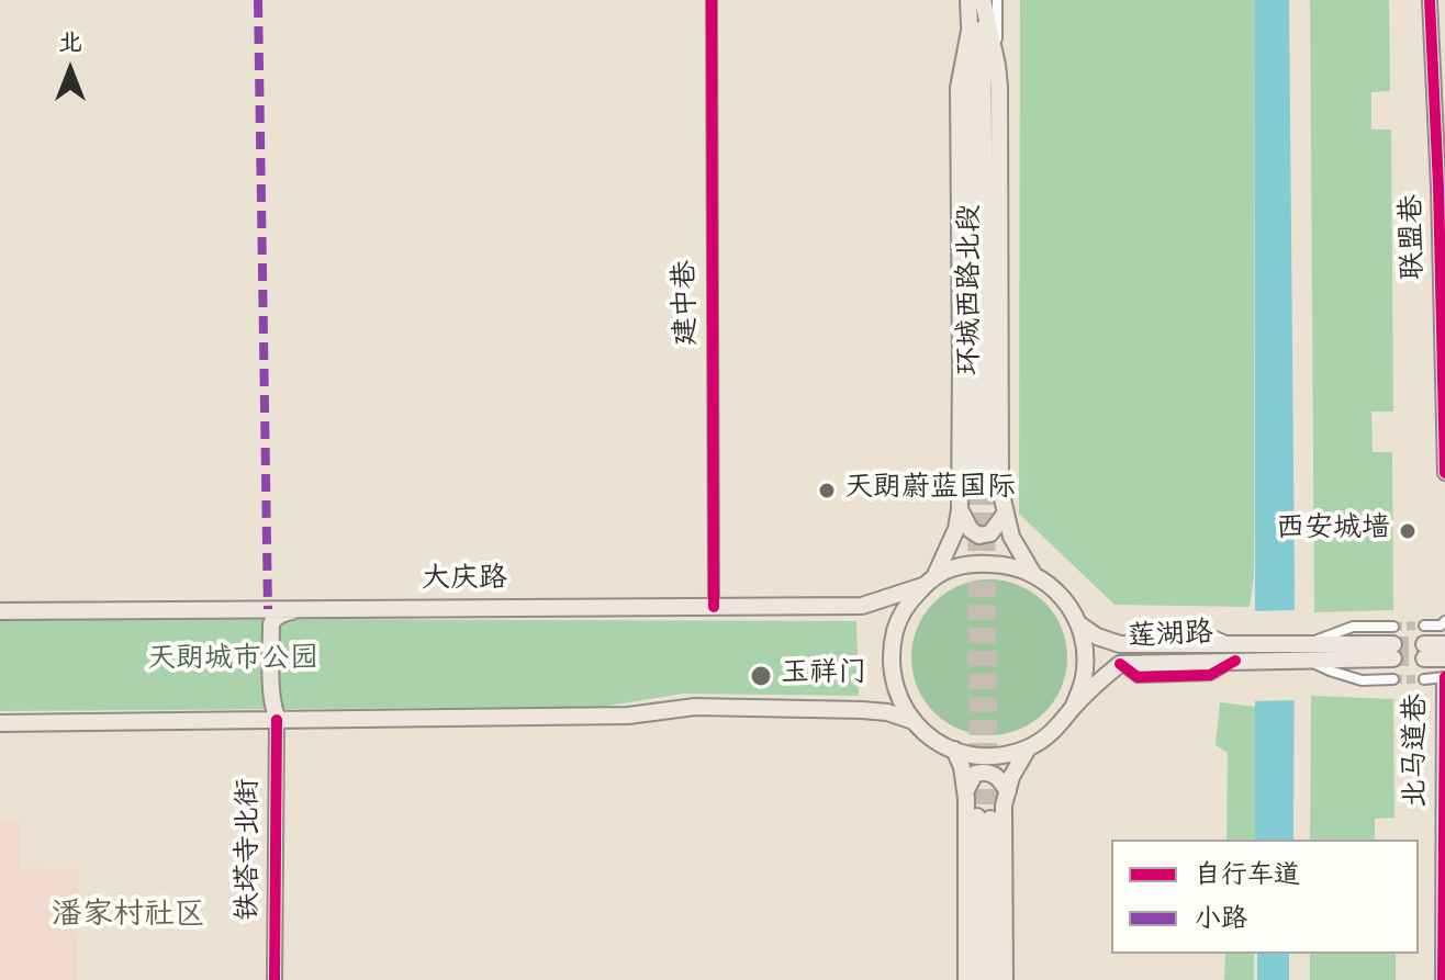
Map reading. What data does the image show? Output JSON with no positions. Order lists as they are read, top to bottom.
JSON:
{
  "streets": {
    "main road": ["环城西路北段", "大庆路", "莲湖路"],
    "street": [
      "联盟巷",
      "建中巷",
      "北马道巷",
      "铁塔寺北街"
    ]
  },
  "crossings": [
    ["环城西路北段", "大庆路"],
    ["环城西路北段", "莲湖路"],
    ["建中巷", "大庆路"],
    ["大庆路", "莲湖路"]
  ],
  "districts": ["潘家村社区"],
  "parks": ["天朗城市公园"],
  "places": ["天朗蔚蓝国际", "西安城墙", "玉祥门"],
  "legend": ["自行车道", "小路"],
  "north": "top"
}
